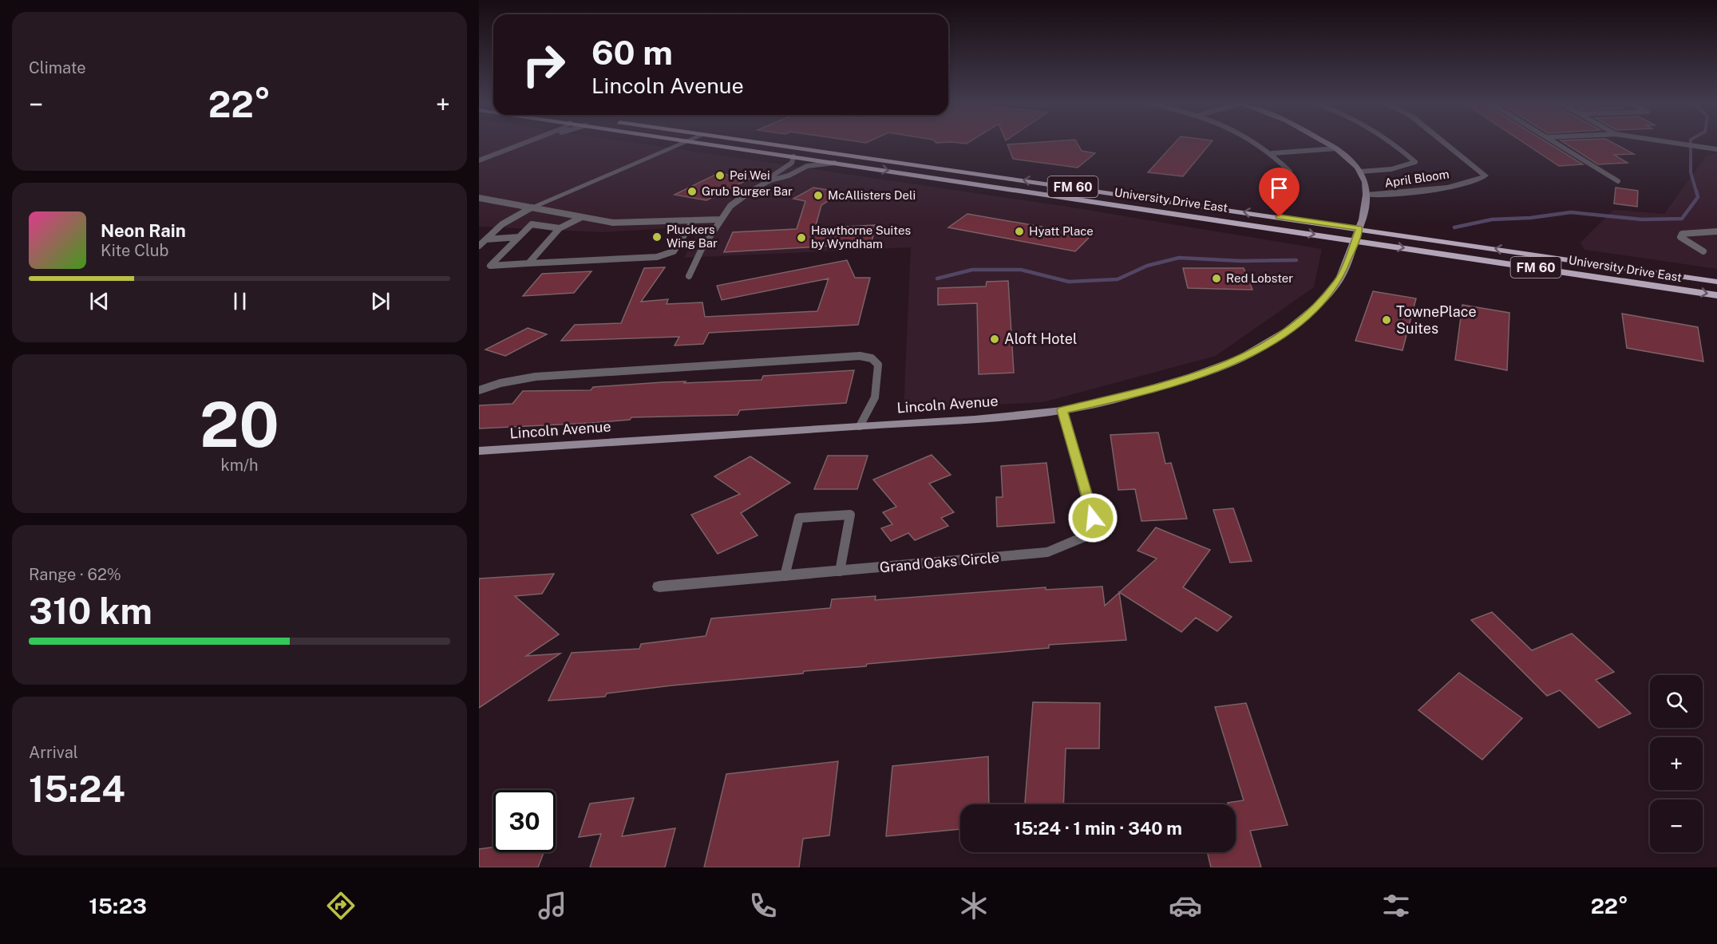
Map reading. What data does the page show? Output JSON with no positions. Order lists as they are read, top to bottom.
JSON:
{
  "streets": {
    "main road": ["FM 60", "University Drive East"],
    "street": ["April Bloom", "Lincoln Avenue", "Grand Oaks Circle"]
  },
  "crossings": [
    ["April Bloom", "Lincoln Avenue"],
    ["University Drive East", "Lincoln Avenue"],
    ["Lincoln Avenue", "Grand Oaks Circle"]
  ],
  "places": [
    "Pei Wei",
    "Grub Burger Bar",
    "McAllisters Deli",
    "Hyatt Place",
    "Pluckers Wing Bar",
    "Hawthorne Suites by Wyndham",
    "Red Lobster",
    "TownePlace Suites",
    "Aloft Hotel"
  ],
  "page": {
    "tile": [
      "Climate",
      ["20", "km/h"],
      ["Range · 62%", "310 km"],
      ["Arrival", "15:24"]
    ],
    "turn": ["60 m", "Lincoln Avenue"],
    "heat": ["−", "22°", "+"],
    "song": ["Neon Rain", "Kite Club"],
    "map_buttons": ["+", "−"],
    "limit": "30",
    "trip": "15:24 · 1 min · 340 m",
    "tabs": ["15:23", "22°"]
  }
}
